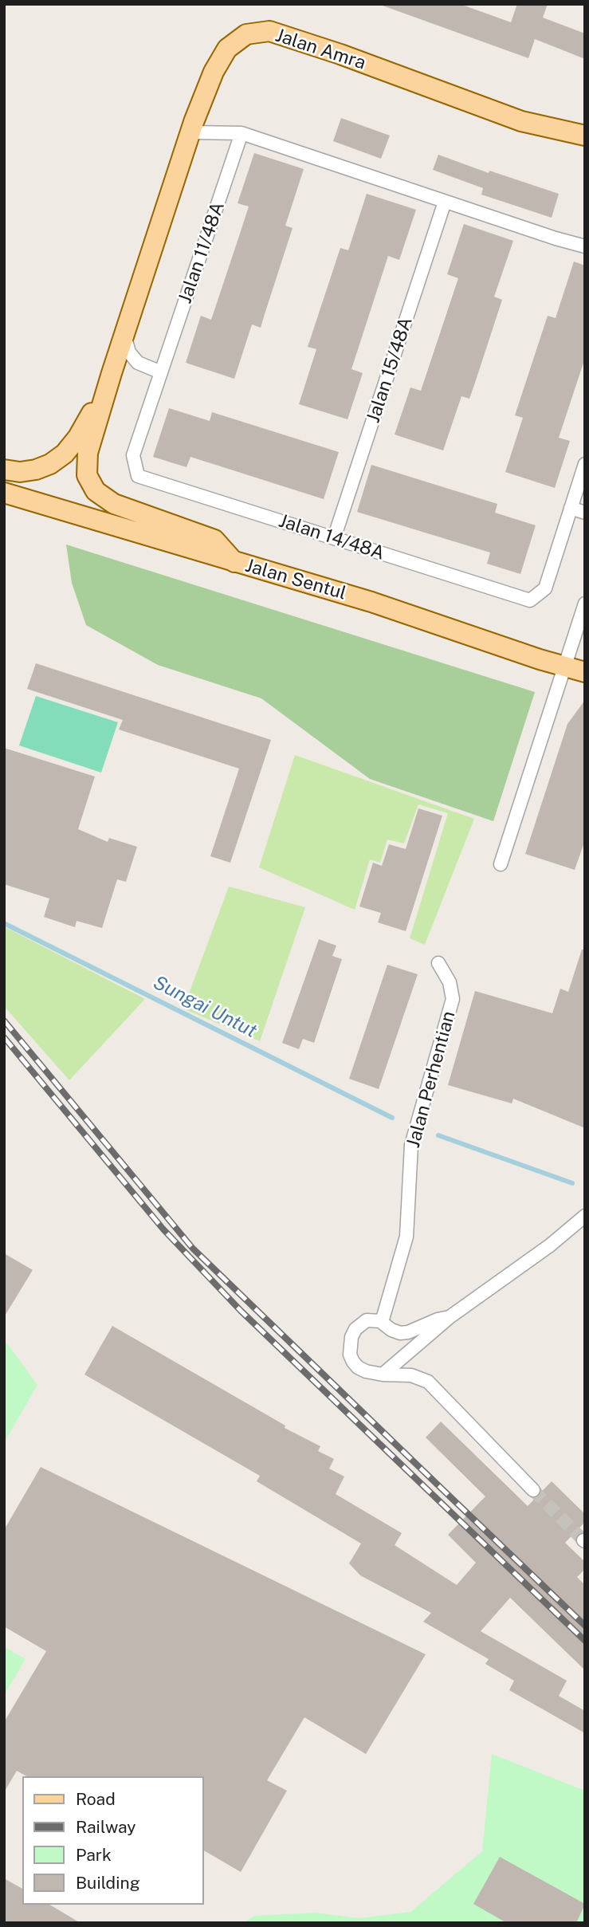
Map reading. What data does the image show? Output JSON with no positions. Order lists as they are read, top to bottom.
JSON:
{
  "streets": {
    "main road": ["Jalan Amra", "Jalan Sentul"],
    "street": [
      "Jalan 11/48A",
      "Jalan 15/48A",
      "Jalan 14/48A",
      "Jalan Perhentian"
    ]
  },
  "crossings": [
    ["Jalan 11/48A", "Jalan 14/48A"],
    ["Jalan 15/48A", "Jalan 14/48A"]
  ],
  "water": ["Sungai Untut"],
  "legend": [
    "Road",
    "Railway",
    "Park",
    "Building"
  ]
}
